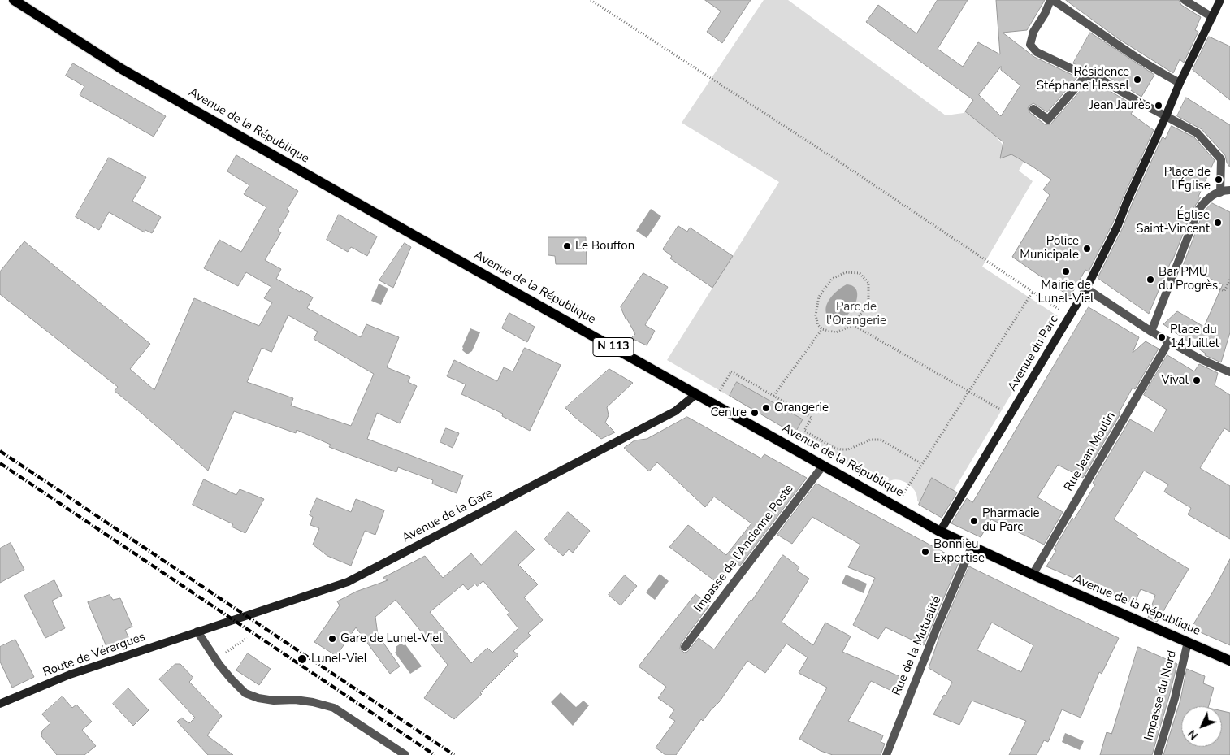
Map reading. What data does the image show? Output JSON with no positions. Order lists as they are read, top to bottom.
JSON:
{
  "streets": {
    "main road": ["Avenue de la République", "N 113"],
    "street": [
      "Avenue du Parc",
      "Rue Jean Moulin",
      "Avenue de la Gare",
      "Impasse de l'Ancienne Poste",
      "Rue de la Mutualité",
      "Route de Vérargues",
      "Impasse du Nord"
    ]
  },
  "crossings": [
    ["Avenue de la République", "Avenue du Parc"],
    ["Avenue de la République", "Rue Jean Moulin"],
    ["Avenue de la République", "Avenue de la Gare"],
    ["Avenue de la République", "Impasse de l'Ancienne Poste"],
    ["Avenue de la République", "Rue de la Mutualité"],
    ["Avenue de la République", "Impasse du Nord"],
    ["Avenue de la Gare", "Route de Vérargues"]
  ],
  "parks": ["Parc de l'Orangerie"],
  "places": [
    "Résidence Stéphane Hessel",
    "Jean Jaurès",
    "Place de l'Église",
    "Église Saint-Vincent",
    "Le Bouffon",
    "Police Municipale",
    "Mairie de Lunel-Viel",
    "Bar PMU du Progrès",
    "Place du 14 Juillet",
    "Vival",
    "Orangerie",
    "Centre",
    "Pharmacie du Parc",
    "Bonnieu Expertise",
    "Gare de Lunel-Viel",
    "Lunel-Viel"
  ],
  "north": "bottom left"
}
